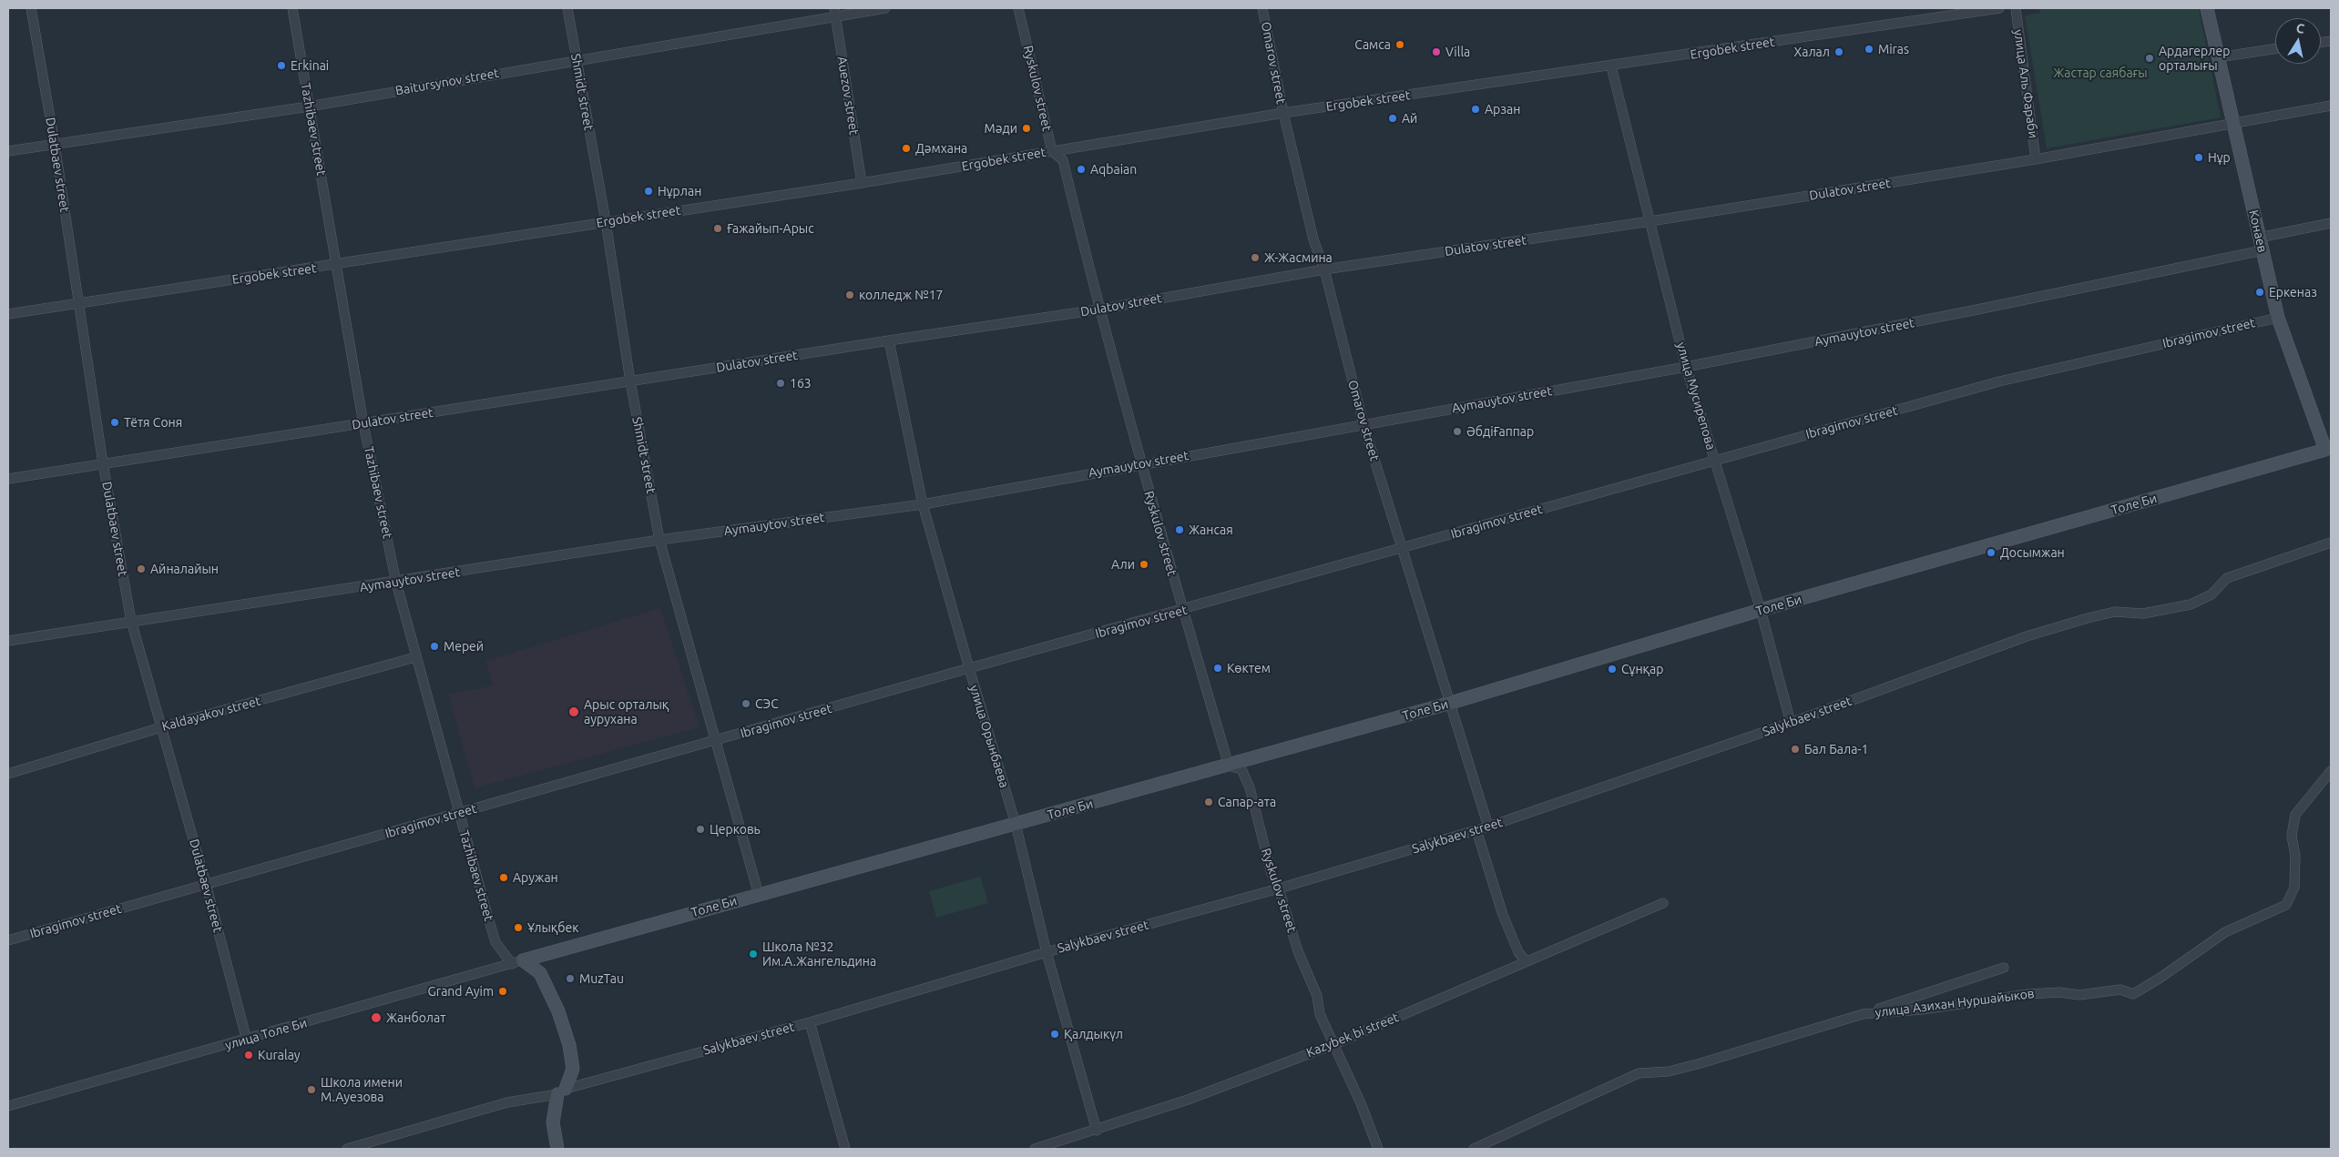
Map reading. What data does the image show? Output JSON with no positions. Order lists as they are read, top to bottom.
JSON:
{
  "streets": {
    "main road": ["Конаев", "Толе Би"],
    "street": [
      "Ergobek street",
      "Omarov street",
      "Baitursynov street",
      "улица Аль Фараби",
      "Ryskulov street",
      "Shmidt street",
      "Auezov street",
      "Tazhibaev street",
      "Dulatbaev street",
      "Dulatov street",
      "Aymauytov street",
      "Ibragimov street",
      "улица Мусирепова",
      "Kaldayakov street",
      "Salykbaev street",
      "улица Орынбаева",
      "улица Азихан Нуршайыков",
      "улица Толе Би",
      "Kazybek bi street"
    ]
  },
  "crossings": [
    ["Ergobek street", "Omarov street"],
    ["Ergobek street", "Ryskulov street"],
    ["Ergobek street", "Shmidt street"],
    ["Ergobek street", "Auezov street"],
    ["Ergobek street", "Tazhibaev street"],
    ["Ergobek street", "Dulatbaev street"],
    ["Ergobek street", "улица Мусирепова"],
    ["Omarov street", "Dulatov street"],
    ["Omarov street", "Aymauytov street"],
    ["Omarov street", "Ibragimov street"],
    ["Omarov street", "Толе Би"],
    ["Omarov street", "Salykbaev street"],
    ["Baitursynov street", "Shmidt street"],
    ["Baitursynov street", "Auezov street"],
    ["Baitursynov street", "Tazhibaev street"],
    ["Baitursynov street", "Dulatbaev street"],
    ["улица Аль Фараби", "Dulatov street"],
    ["Ryskulov street", "Dulatov street"],
    ["Ryskulov street", "Aymauytov street"],
    ["Ryskulov street", "Ibragimov street"],
    ["Ryskulov street", "Толе Би"],
    ["Ryskulov street", "Salykbaev street"],
    ["Ryskulov street", "Kazybek bi street"],
    ["Shmidt street", "Dulatov street"],
    ["Shmidt street", "Aymauytov street"],
    ["Shmidt street", "Ibragimov street"],
    ["Shmidt street", "Толе Би"],
    ["Tazhibaev street", "Dulatov street"],
    ["Tazhibaev street", "Aymauytov street"],
    ["Tazhibaev street", "Ibragimov street"],
    ["Tazhibaev street", "Толе Би"],
    ["Tazhibaev street", "Kaldayakov street"],
    ["Tazhibaev street", "улица Толе Би"],
    ["Dulatbaev street", "Dulatov street"],
    ["Dulatbaev street", "Aymauytov street"],
    ["Dulatbaev street", "Ibragimov street"],
    ["Dulatbaev street", "Kaldayakov street"],
    ["Dulatbaev street", "улица Толе Би"],
    ["Dulatov street", "Конаев"],
    ["Dulatov street", "улица Мусирепова"],
    ["Dulatov street", "улица Орынбаева"],
    ["Конаев", "Aymauytov street"],
    ["Конаев", "Ibragimov street"],
    ["Конаев", "Толе Би"],
    ["Aymauytov street", "улица Мусирепова"],
    ["Aymauytov street", "улица Орынбаева"],
    ["Ibragimov street", "улица Мусирепова"],
    ["Ibragimov street", "улица Орынбаева"],
    ["улица Мусирепова", "Толе Би"],
    ["улица Мусирепова", "Salykbaev street"],
    ["Толе Би", "улица Орынбаева"],
    ["Толе Би", "улица Толе Би"],
    ["Salykbaev street", "улица Орынбаева"],
    ["улица Орынбаева", "Kazybek bi street"]
  ],
  "parks": ["Жастар саябағы"],
  "places": [
    "Самса",
    "Miras",
    "Villa",
    "Халал",
    "Ардагерлер орталығы",
    "Erkinai",
    "Арзан",
    "Ай",
    "Мәди",
    "Дәмхана",
    "Нұр",
    "Aqbaian",
    "Нұрлан",
    "Ғажайып-Арыс",
    "Ж-Жасмина",
    "Еркеназ",
    "колледж №17",
    "163",
    "Тётя Соня",
    "ӘбдіҒаппар",
    "Жансая",
    "Досымжан",
    "Али",
    "Айналайын",
    "Мерей",
    "Көктем",
    "Cұнқар",
    "СЭС",
    "Арыс орталық аурухана",
    "Бал Бала-1",
    "Сапар-ата",
    "Церковь",
    "Аружан",
    "Ұлықбек",
    "Школа №32 Им.А.Жангельдина",
    "MuzTau",
    "Grand Ayim",
    "Жанболат",
    "Қалдыкүл",
    "Kuralay",
    "Школа имени М.Ауезова"
  ],
  "north": "top"
}
